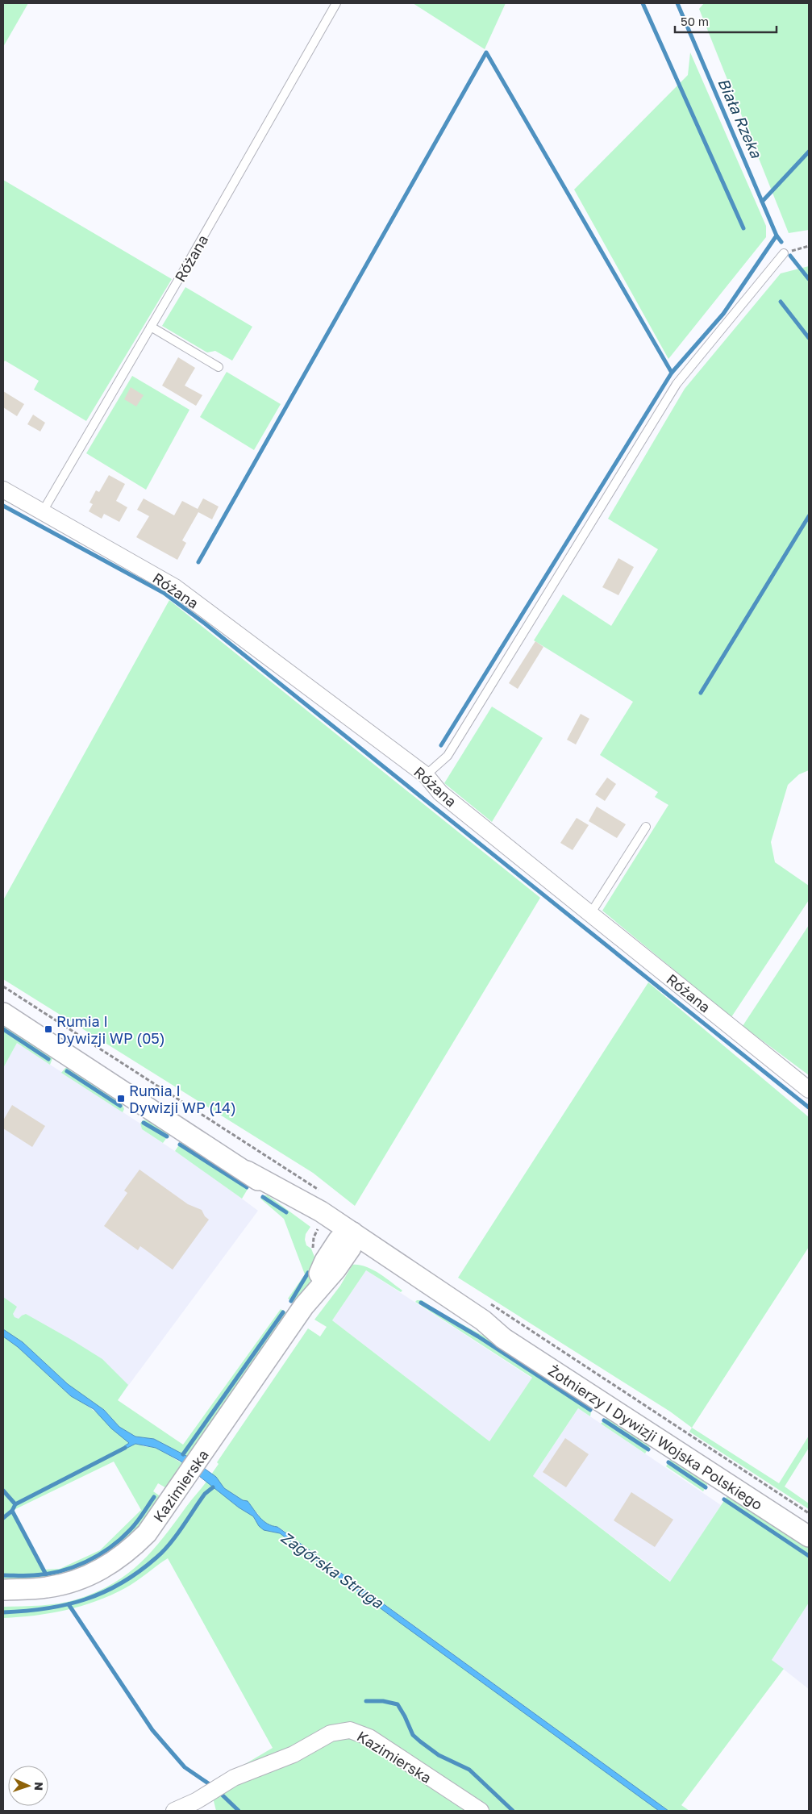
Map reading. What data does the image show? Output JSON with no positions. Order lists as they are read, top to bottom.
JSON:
{
  "streets": {
    "street": ["Różana", "Żołnierzy I Dywizji Wojska Polskiego", "Kazimierska"]
  },
  "crossings": [
    ["Żołnierzy I Dywizji Wojska Polskiego", "Kazimierska"]
  ],
  "water": ["Biała Rzeka", "Zagórska Struga"],
  "places": {
    "transit": ["Rumia I Dywizji WP (05)", "Rumia I Dywizji WP (14)"]
  },
  "scale_bar": "50 m",
  "north": "right"
}
